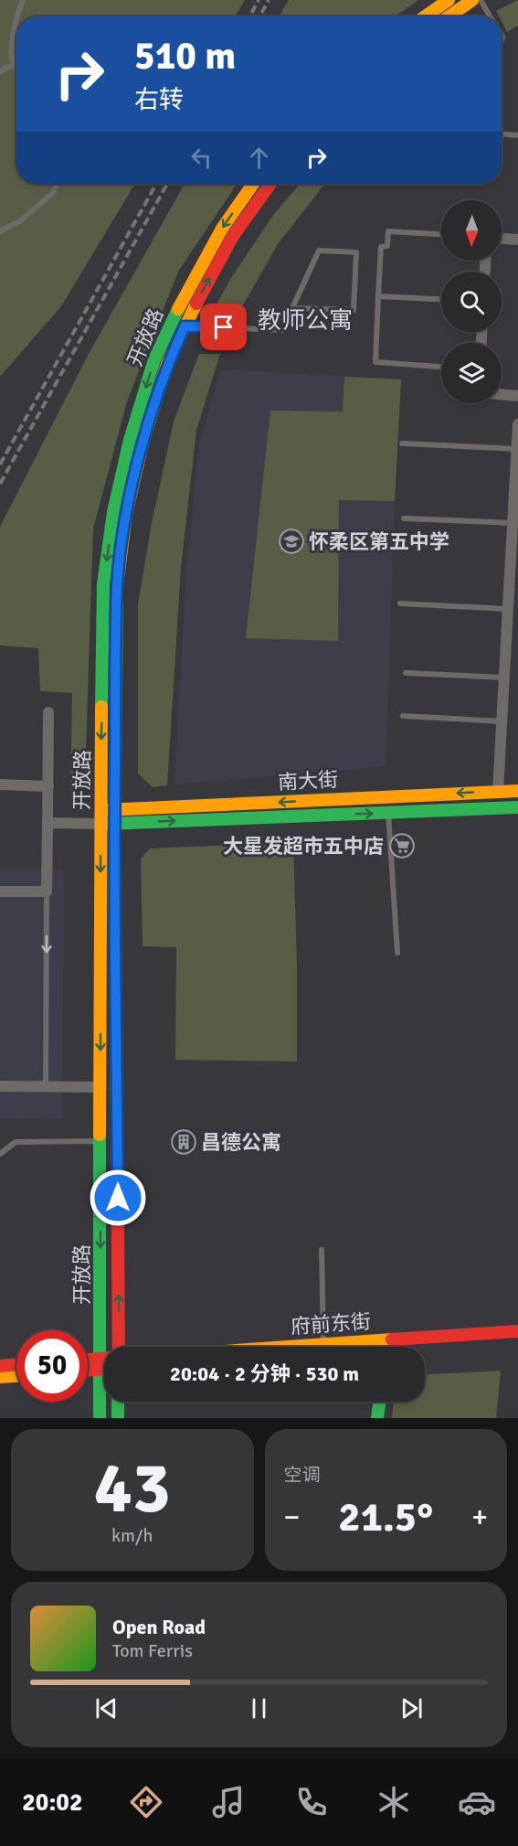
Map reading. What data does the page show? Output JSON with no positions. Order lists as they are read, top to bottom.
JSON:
{
  "streets": {
    "main road": ["开放路", "南大街", "府前东街"]
  },
  "crossings": [
    ["开放路", "南大街"]
  ],
  "districts": ["教师公寓"],
  "places": {
    "school or university": ["怀柔区第五中学"],
    "supermarket": ["大星发超市五中店"],
    "building": ["昌德公寓"]
  },
  "north": "bottom",
  "page": {
    "turn": ["510 m", "右转"],
    "limit": "50",
    "trip": "20:04 · 2 分钟 · 530 m",
    "tile": [
      ["43", "km/h"],
      "空调"
    ],
    "heat": ["−", "21.5°", "+"],
    "song": ["Open Road", "Tom Ferris"],
    "tabs": "20:02"
  }
}
